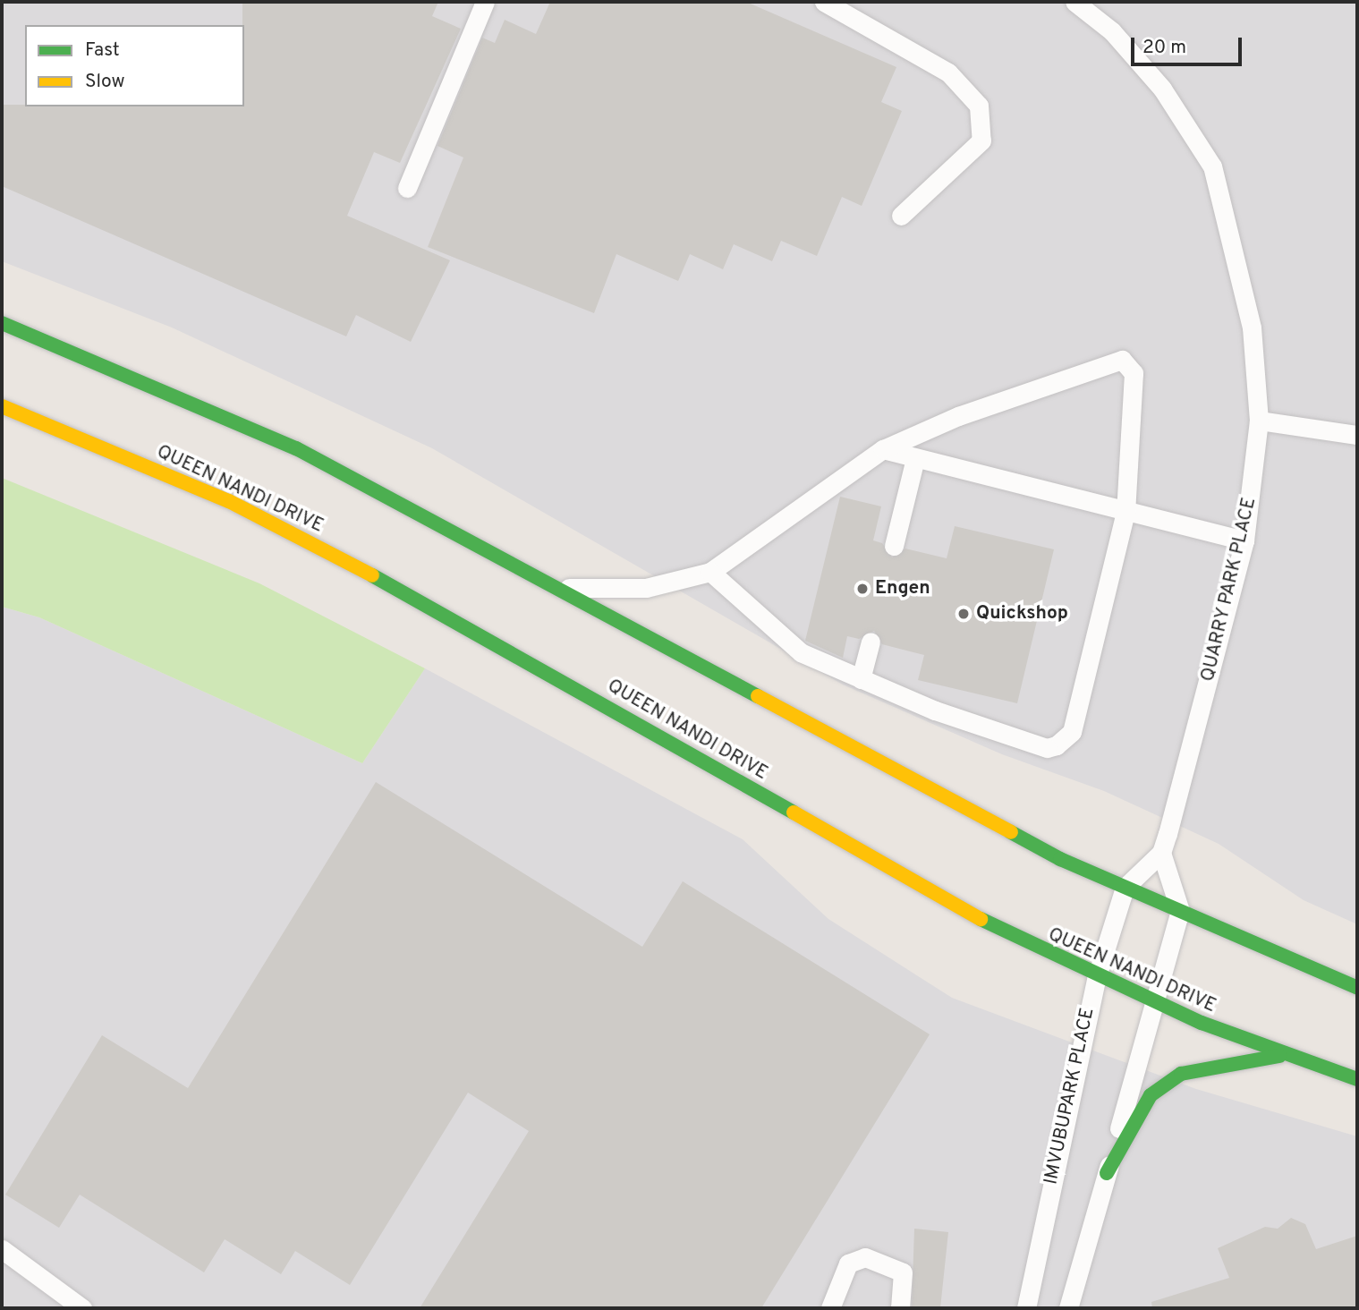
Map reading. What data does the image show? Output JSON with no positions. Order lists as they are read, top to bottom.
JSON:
{
  "streets": {
    "main road": ["QUEEN NANDI DRIVE"],
    "lane": ["QUARRY PARK PLACE", "IMVUBUPARK PLACE"]
  },
  "crossings": [
    ["QUEEN NANDI DRIVE", "IMVUBUPARK PLACE"]
  ],
  "places": ["Engen", "Quickshop"],
  "legend": ["Fast", "Slow"],
  "scale_bar": "20 m"
}
